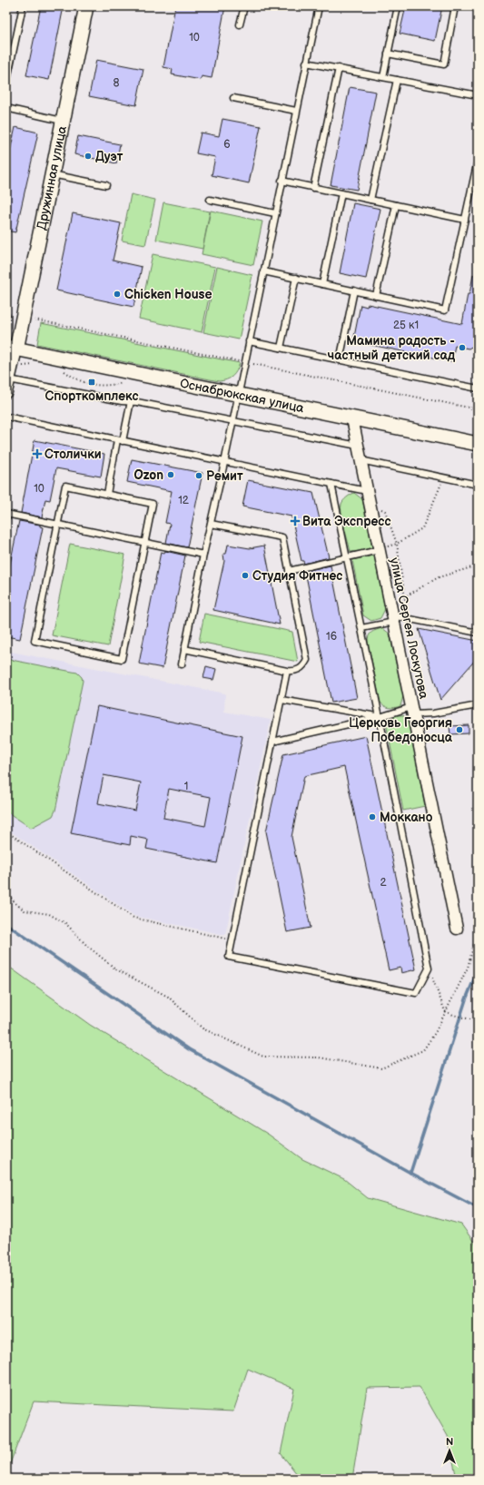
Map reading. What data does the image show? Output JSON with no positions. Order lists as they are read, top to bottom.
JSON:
{
  "streets": {
    "street": ["Дружинная улица", "Оснабрюкская улица", "улица Сергея Лоскутова"]
  },
  "crossings": [
    ["Дружинная улица", "Оснабрюкская улица"],
    ["Оснабрюкская улица", "улица Сергея Лоскутова"]
  ],
  "places": {
    "other": [
      "Дуэт",
      "Chicken House",
      "Мамина радость - частный детский сад",
      "Ozon",
      "Ремит",
      "Студия Фитнес",
      "Церковь Георгия Победоносца",
      "Моккано"
    ],
    "transit": ["Спорткомплекс"],
    "health": ["Столички", "Вита Экспресс"]
  },
  "house_numbers": [
    "10",
    "8",
    "6",
    "25 к1",
    "10",
    "12",
    "16",
    "1",
    "2"
  ],
  "north": "top"
}
